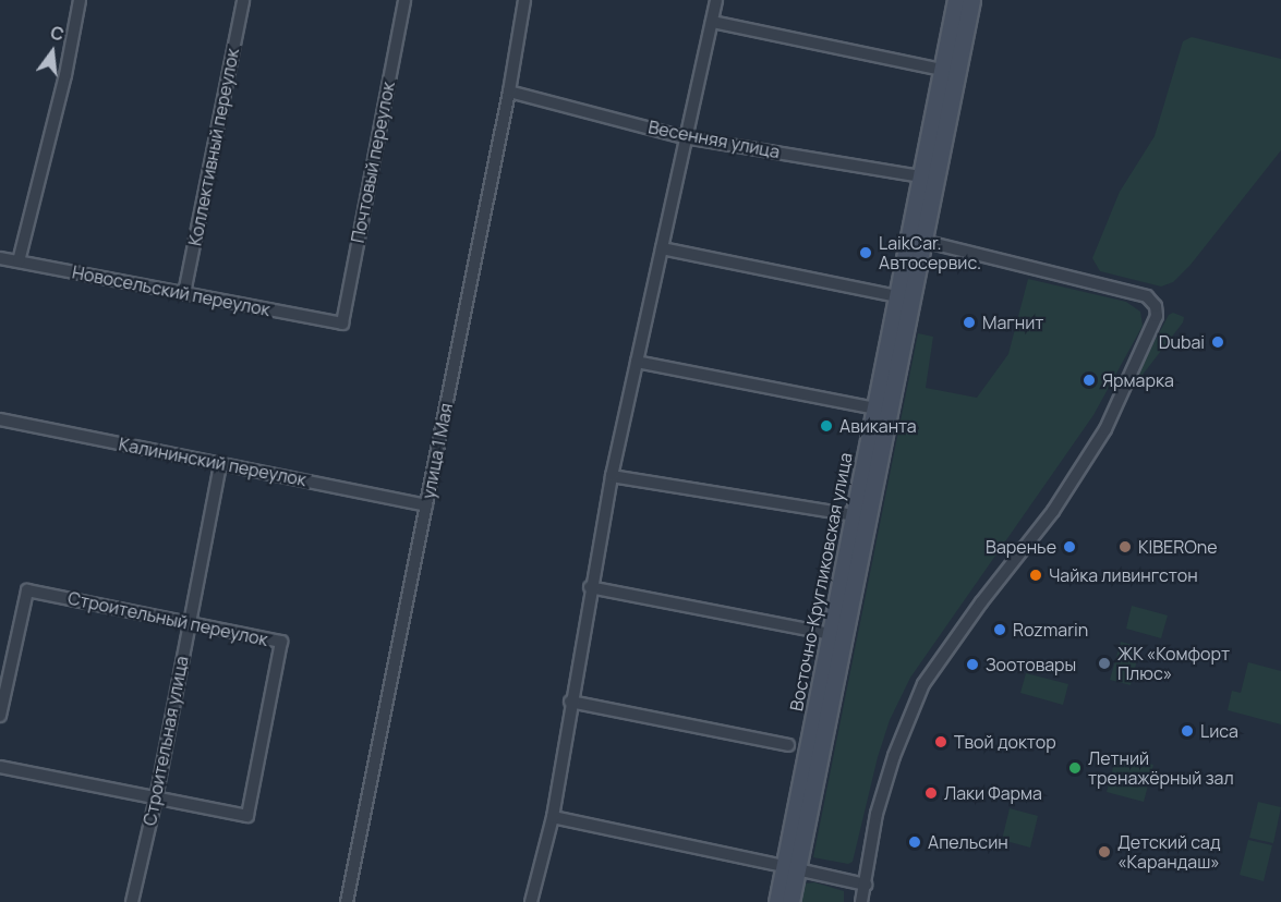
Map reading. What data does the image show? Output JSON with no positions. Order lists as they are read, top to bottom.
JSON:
{
  "streets": {
    "main road": ["Восточно-Кругликовская улица"],
    "street": [
      "Весенняя улица",
      "Коллективный переулок",
      "Почтовый переулок",
      "Новосельский переулок",
      "улица 1 Мая",
      "Калининский переулок",
      "Строительный переулок",
      "Строительная улица"
    ]
  },
  "crossings": [
    ["Весенняя улица", "улица 1 Мая"],
    ["Весенняя улица", "Восточно-Кругликовская улица"],
    ["Коллективный переулок", "Новосельский переулок"],
    ["Почтовый переулок", "Новосельский переулок"],
    ["улица 1 Мая", "Калининский переулок"],
    ["Калининский переулок", "Строительная улица"],
    ["Строительный переулок", "Строительная улица"]
  ],
  "places": [
    "LaikCar. Автосервис.",
    "Магнит",
    "Dubai",
    "Ярмарка",
    "Авиканта",
    "Варенье",
    "KIBEROne",
    "Чайка ливингстон",
    "Rozmarin",
    "ЖК «Комфорт Плюс»",
    "Зоотовары",
    "Lиса",
    "Твой доктор",
    "Летний тренажёрный зал",
    "Лаки Фарма",
    "Апельсин",
    "Детский сад «Карандаш»"
  ],
  "north": "top"
}
